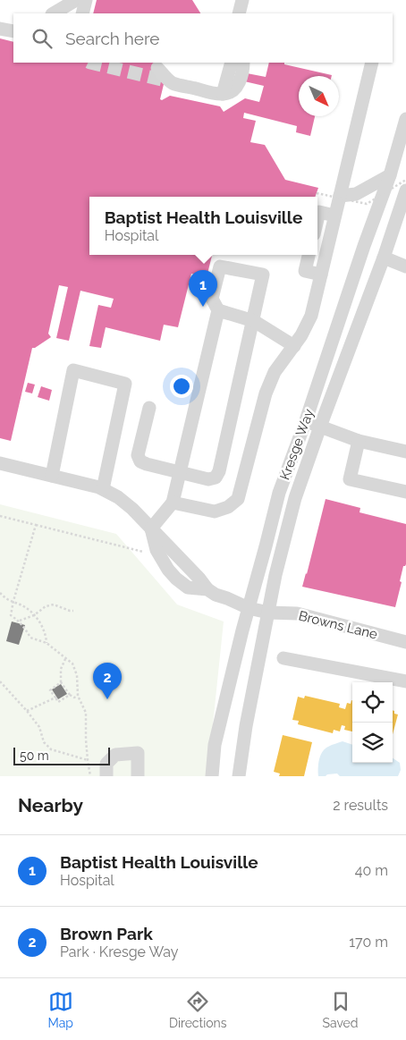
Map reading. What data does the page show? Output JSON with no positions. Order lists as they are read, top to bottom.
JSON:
{
  "streets": {
    "street": ["Kresge Way", "Browns Lane"]
  },
  "crossings": [
    ["Kresge Way", "Browns Lane"]
  ],
  "scale_bar": "50 m",
  "north": "bottom right",
  "page": {
    "search": "Search here",
    "popup": ["Baptist Health Louisville", "Hospital"],
    "pins": ["1", "2"],
    "scale": "50 m",
    "heading": ["Nearby", "2 results"],
    "list": [
      {
        "mark": "1",
        "name": "Baptist Health Louisville",
        "note": "Hospital",
        "value": "40 m"
      },
      {
        "mark": "2",
        "name": "Brown Park",
        "note": "Park · Kresge Way",
        "value": "170 m"
      }
    ],
    "nav": ["Map", "Directions", "Saved"]
  }
}
